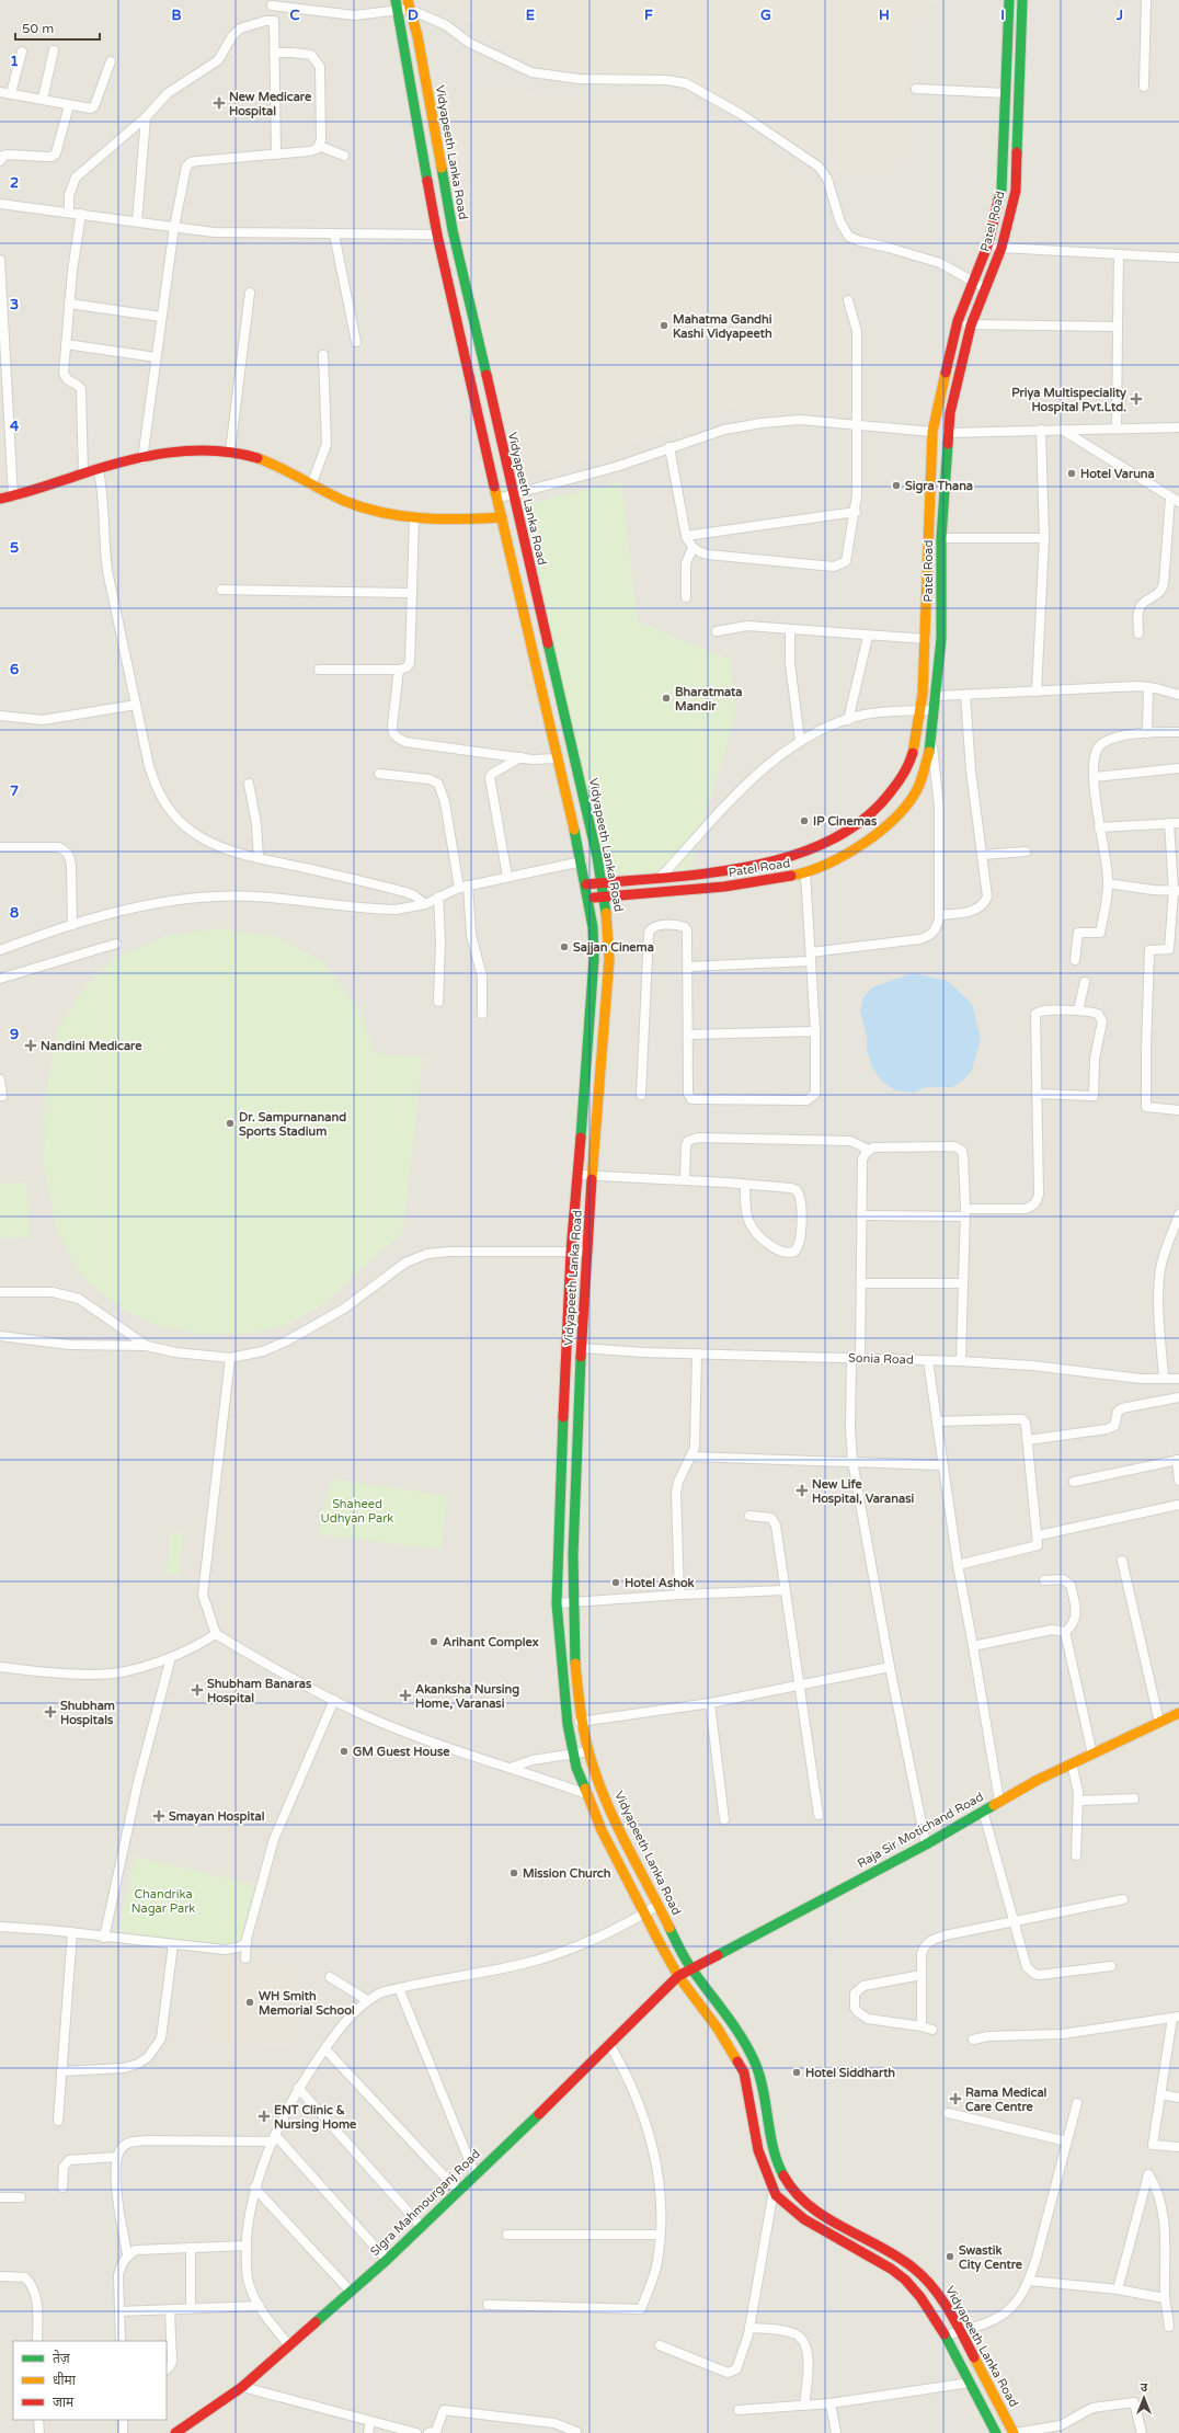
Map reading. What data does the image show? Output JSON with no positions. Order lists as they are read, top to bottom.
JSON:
{
  "streets": {
    "main road": [
      "Vidyapeeth Lanka Road",
      "Patel Road",
      "Raja Sir Motichand Road",
      "SIgra Mahmourganj Road"
    ],
    "street": ["Sonia Road"]
  },
  "crossings": [
    ["Vidyapeeth Lanka Road", "Patel Road"],
    ["Vidyapeeth Lanka Road", "Sonia Road"],
    ["Vidyapeeth Lanka Road", "Raja Sir Motichand Road"],
    ["Vidyapeeth Lanka Road", "SIgra Mahmourganj Road"],
    ["Raja Sir Motichand Road", "SIgra Mahmourganj Road"]
  ],
  "parks": ["Shaheed Udhyan Park", "Chandrika Nagar Park"],
  "places": {
    "health": [
      "New Medicare Hospital",
      "Priya Multispeciality Hospital Pvt.Ltd.",
      "Nandini Medicare",
      "New Life Hospital, Varanasi",
      "Shubham Banaras Hospital",
      "Akanksha Nursing Home, Varanasi",
      "Shubham Hospitals",
      "Smayan Hospital",
      "Rama Medical Care Centre",
      "ENT Clinic & Nursing Home"
    ],
    "other": [
      "Mahatma Gandhi Kashi Vidyapeeth",
      "Hotel Varuna",
      "Sigra Thana",
      "Bharatmata Mandir",
      "IP Cinemas",
      "Sajjan Cinema",
      "Dr. Sampurnanand Sports Stadium",
      "Hotel Ashok",
      "Arihant Complex",
      "GM Guest House",
      "Mission Church",
      "WH Smith Memorial School",
      "Hotel Siddharth",
      "Swastik City Centre"
    ]
  },
  "legend": ["तेज़", "धीमा", "जाम"],
  "scale_bar": "50 m",
  "north": "top",
  "grid": {
    "columns": [
      "B",
      "C",
      "D",
      "E",
      "F",
      "G",
      "H",
      "I",
      "J"
    ],
    "rows": [
      "1",
      "2",
      "3",
      "4",
      "5",
      "6",
      "7",
      "8",
      "9"
    ]
  }
}
